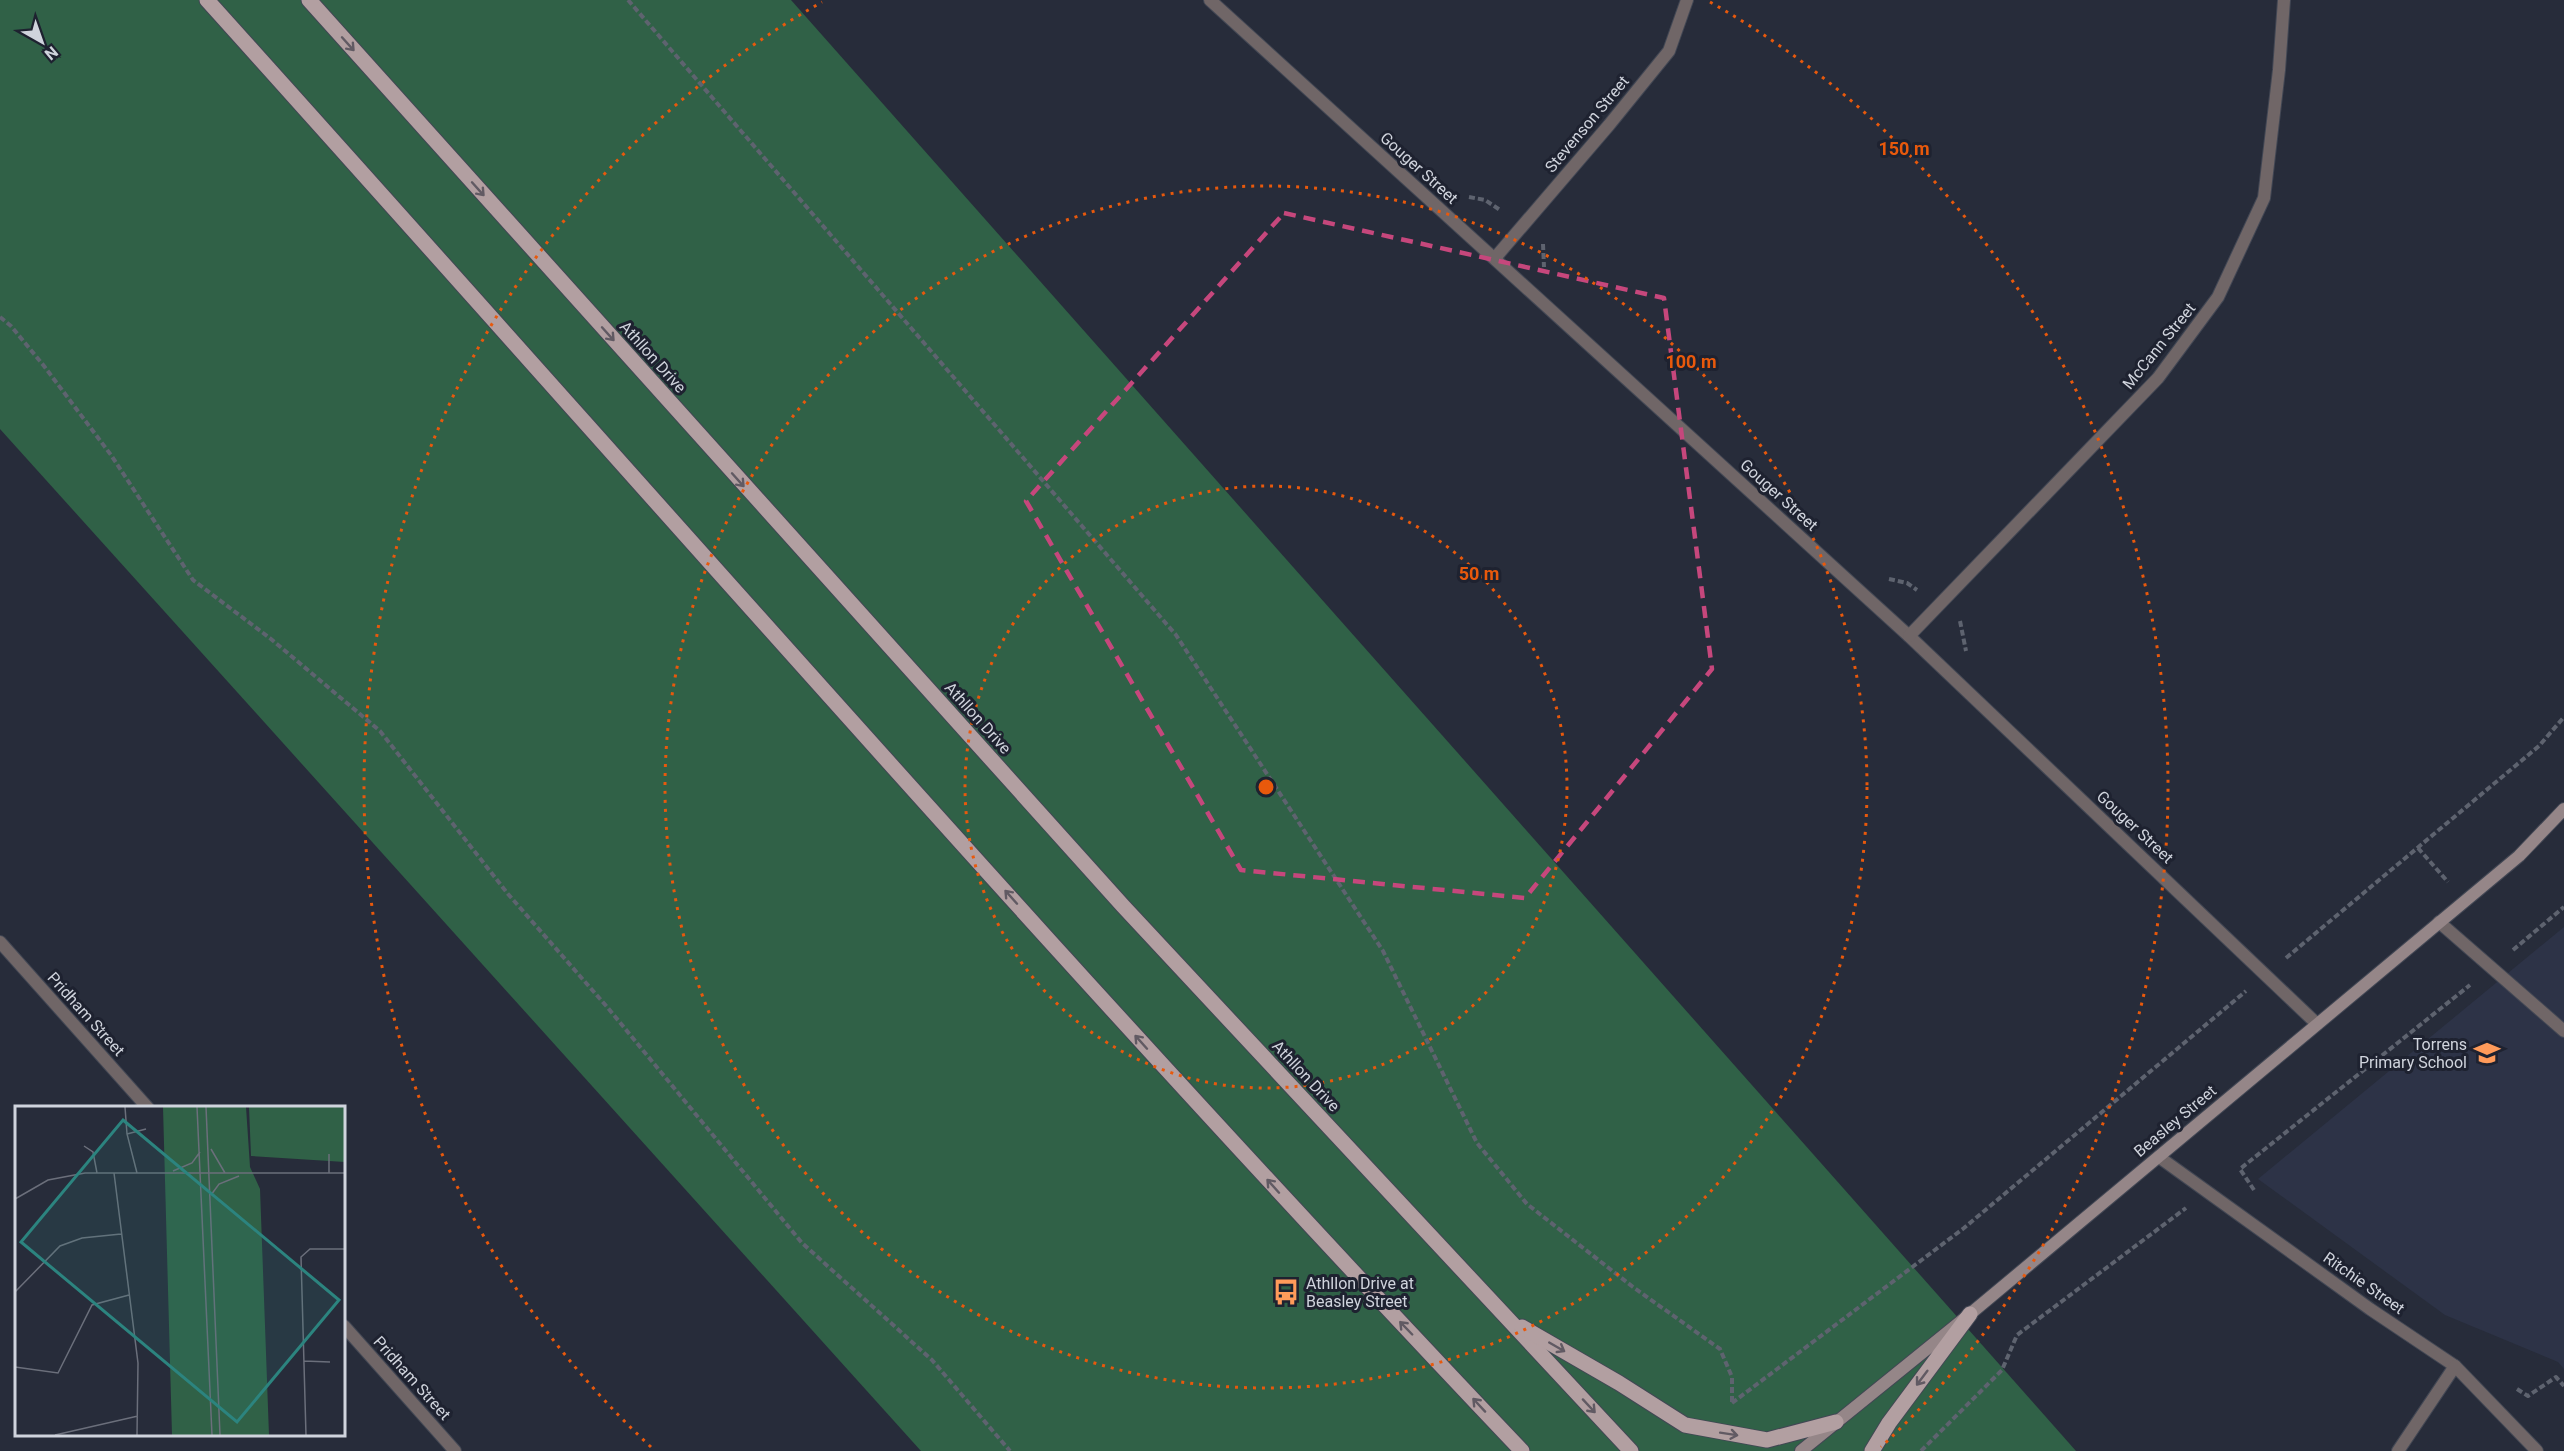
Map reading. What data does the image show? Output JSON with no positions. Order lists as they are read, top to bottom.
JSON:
{
  "streets": {
    "main road": ["Athllon Drive", "Beasley Street"],
    "street": [
      "Stevenson Street",
      "Gouger Street",
      "McCann Street",
      "Pridham Street",
      "Ritchie Street"
    ]
  },
  "crossings": [
    ["Stevenson Street", "Gouger Street"],
    ["Gouger Street", "McCann Street"],
    ["Gouger Street", "Beasley Street"],
    ["Beasley Street", "Ritchie Street"]
  ],
  "places": {
    "school or university": ["Torrens Primary School"],
    "bus stop": ["Athllon Drive at Beasley Street"]
  },
  "north": "bottom right",
  "rings": ["150 m", "100 m", "50 m"]
}
